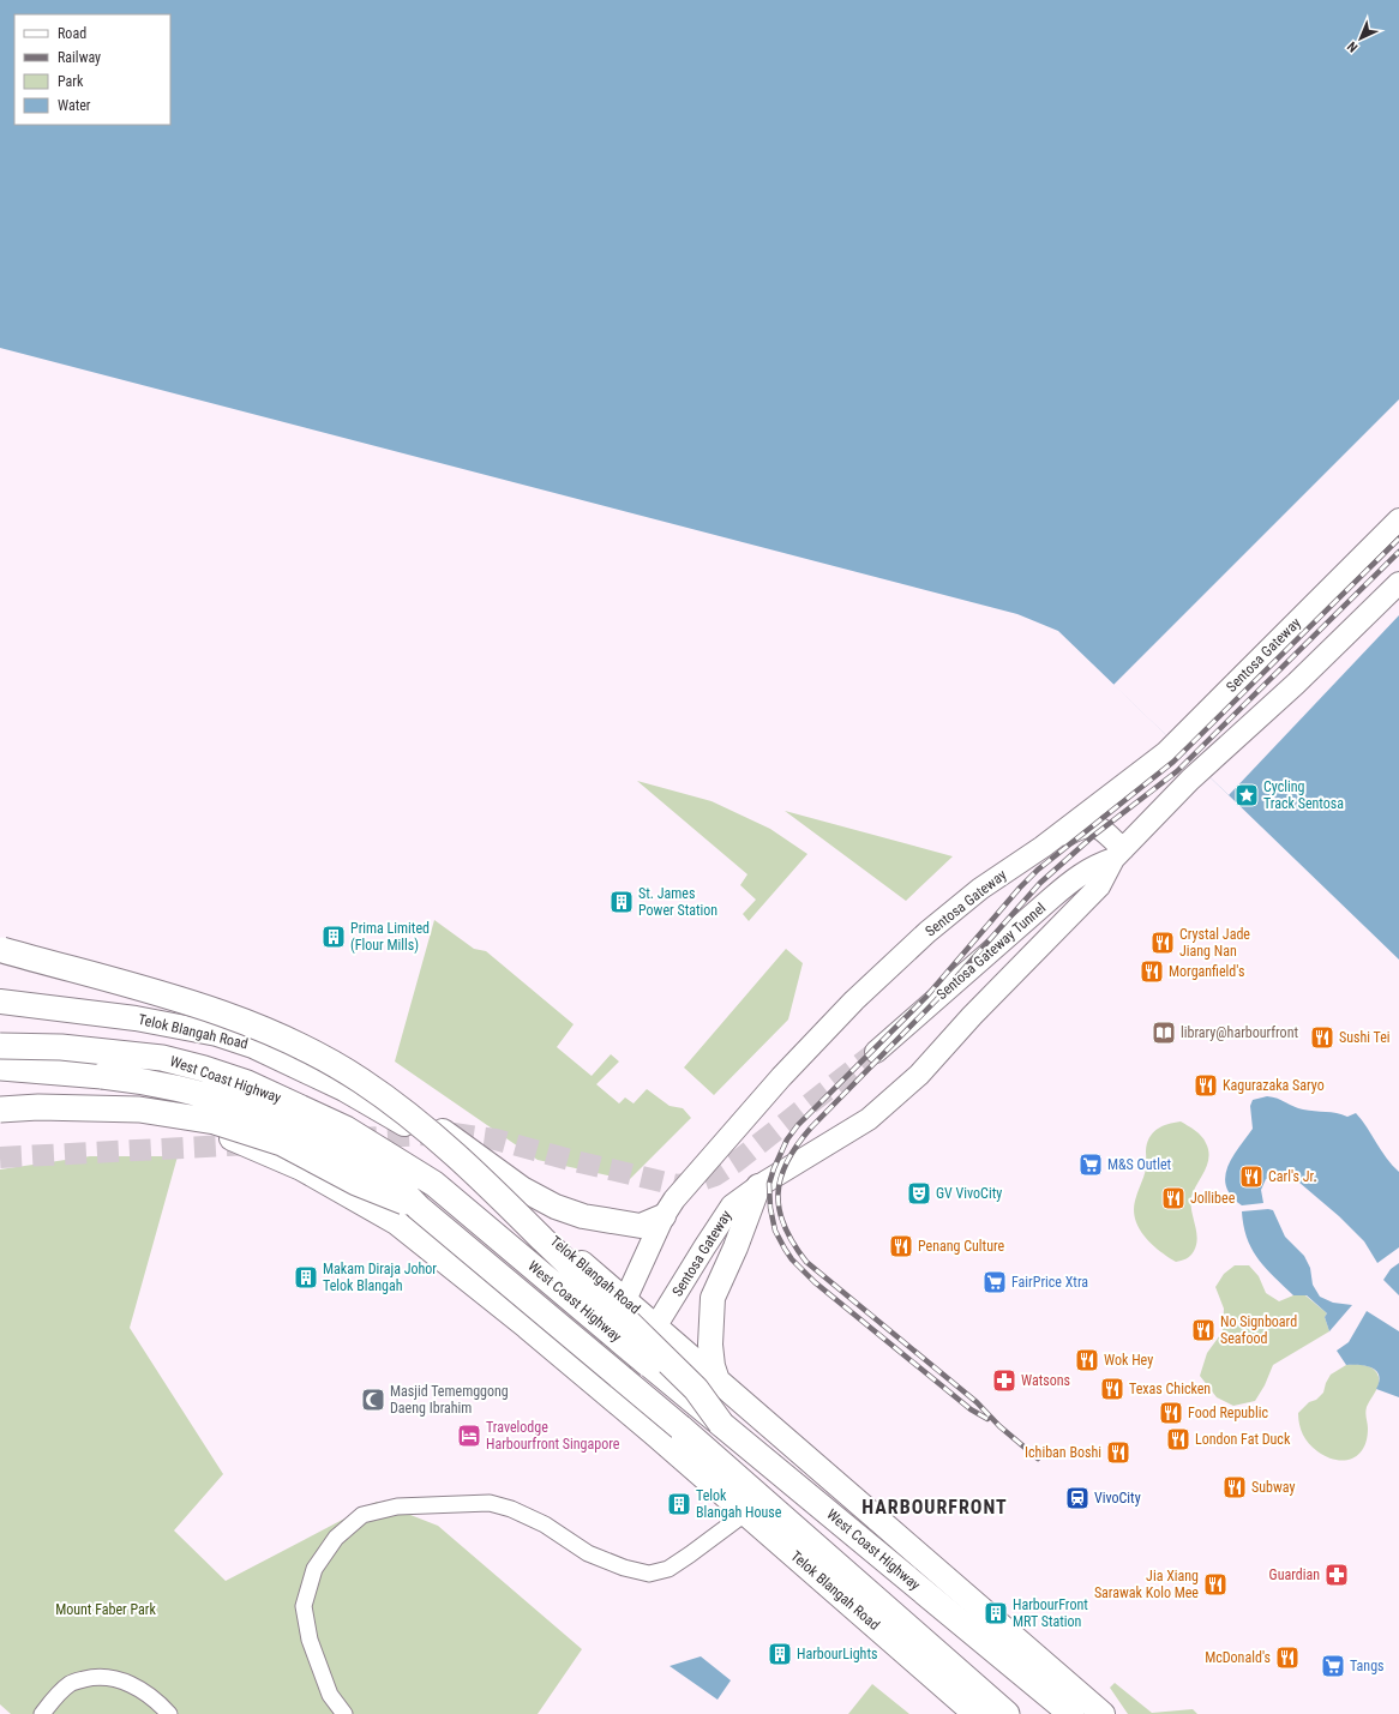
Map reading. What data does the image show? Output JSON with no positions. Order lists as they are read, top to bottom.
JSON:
{
  "streets": {
    "highway": ["West Coast Highway"],
    "main road": ["Sentosa Gateway", "Sentosa Gateway Tunnel", "Telok Blangah Road"]
  },
  "crossings": [
    ["Sentosa Gateway", "Sentosa Gateway Tunnel"],
    ["Sentosa Gateway", "Telok Blangah Road"]
  ],
  "districts": ["HARBOURFRONT"],
  "parks": ["Mount Faber Park"],
  "places": {
    "place": ["Cycling Track Sentosa"],
    "building": [
      "St. James Power Station",
      "Prima Limited (Flour Mills)",
      "Makam Diraja Johor Telok Blangah",
      "Telok Blangah House",
      "HarbourFront MRT Station",
      "HarbourLights"
    ],
    "restaurant": [
      "Crystal Jade Jiang Nan",
      "Morganfield's",
      "Sushi Tei",
      "Kagurazaka Saryo",
      "Carl's Jr.",
      "Jollibee",
      "Penang Culture",
      "No Signboard Seafood",
      "Wok Hey",
      "Texas Chicken",
      "Food Republic",
      "London Fat Duck",
      "Ichiban Boshi",
      "Subway",
      "Jia Xiang Sarawak Kolo Mee",
      "McDonald's"
    ],
    "library": ["library@harbourfront"],
    "supermarket": ["M&S Outlet", "FairPrice Xtra", "Tangs"],
    "theatre": ["GV VivoCity"],
    "pharmacy": ["Watsons", "Guardian"],
    "mosque": ["Masjid Tememggong Daeng Ibrahim"],
    "hotel": ["Travelodge Harbourfront Singapore"],
    "station": ["VivoCity"]
  },
  "legend": [
    "Road",
    "Railway",
    "Park",
    "Water"
  ],
  "north": "bottom left"
}
